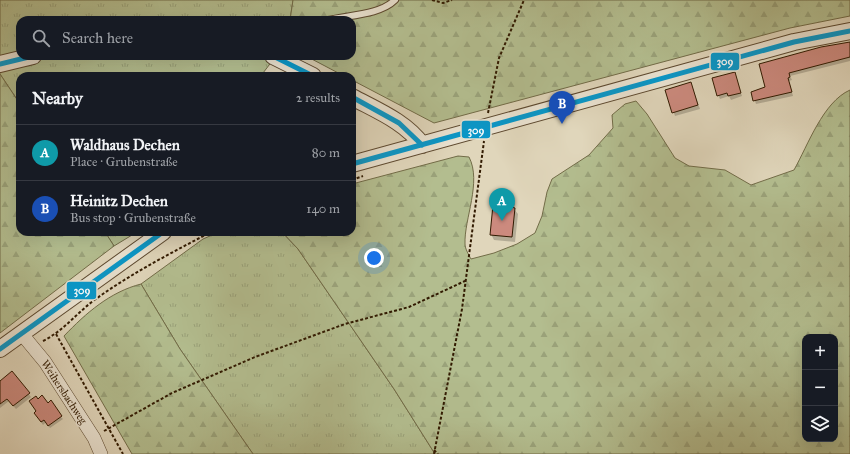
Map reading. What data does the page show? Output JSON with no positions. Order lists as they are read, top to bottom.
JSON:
{
  "streets": {
    "street": ["Weihersbachweg"]
  },
  "lines": ["transit line 309"],
  "page": {
    "search": "Search here",
    "heading": ["Nearby", "2 results"],
    "pins": ["B", "A"],
    "list": [
      {
        "mark": "A",
        "name": "Waldhaus Dechen",
        "note": "Place · Grubenstraße",
        "value": "80 m"
      },
      {
        "mark": "B",
        "name": "Heinitz Dechen",
        "note": "Bus stop · Grubenstraße",
        "value": "140 m"
      }
    ],
    "map_buttons": ["+", "−"]
  }
}
